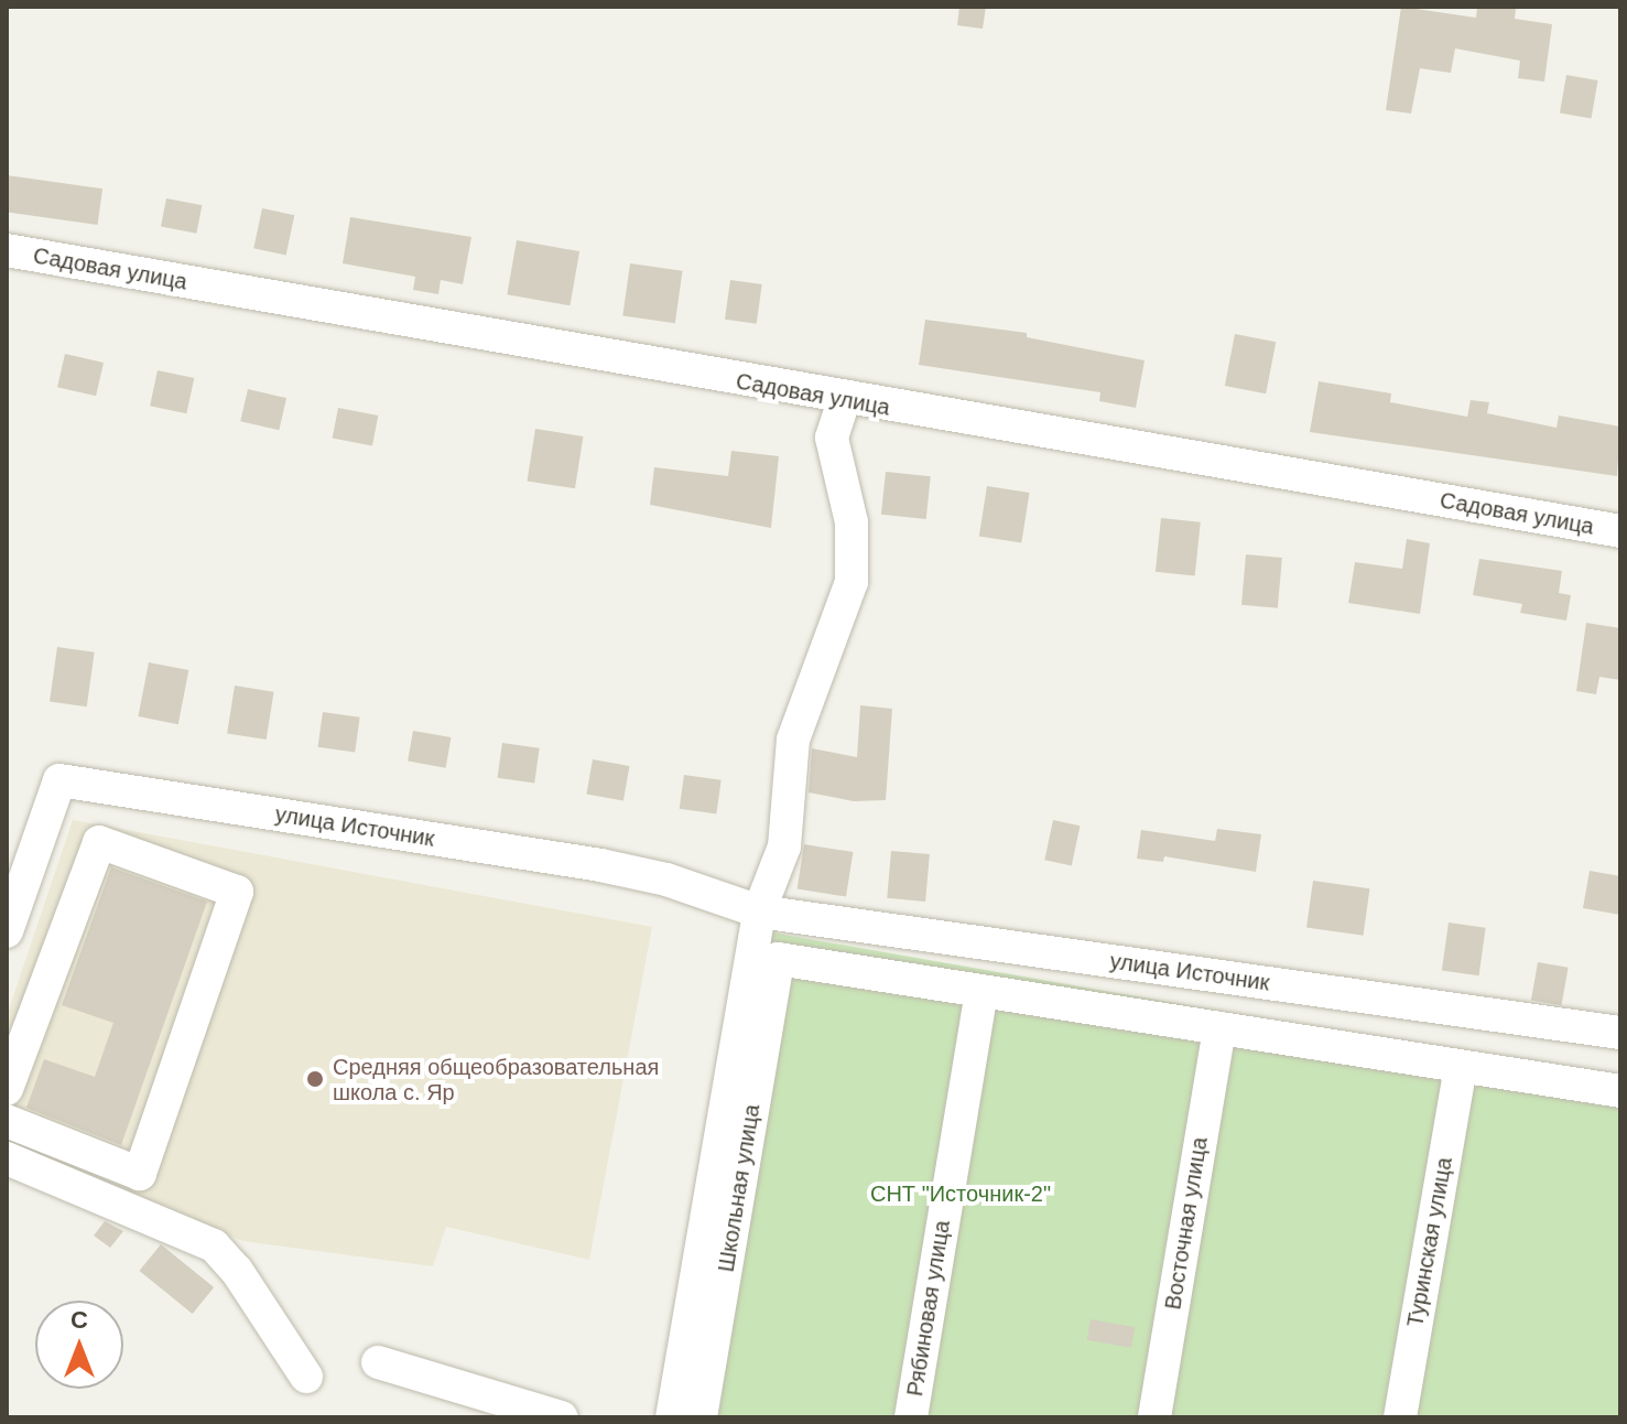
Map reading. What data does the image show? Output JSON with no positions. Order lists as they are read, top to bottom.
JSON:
{
  "streets": {
    "street": [
      "Садовая улица",
      "улица Источник",
      "Школьная улица",
      "Восточная улица",
      "Туринская улица",
      "Рябиновая улица"
    ]
  },
  "crossings": [
    ["Школьная улица", "Рябиновая улица"]
  ],
  "parks": ["СНТ \"Источник-2\""],
  "places": ["Средняя общеобразовательная школа с. Яр"],
  "north": "top"
}
